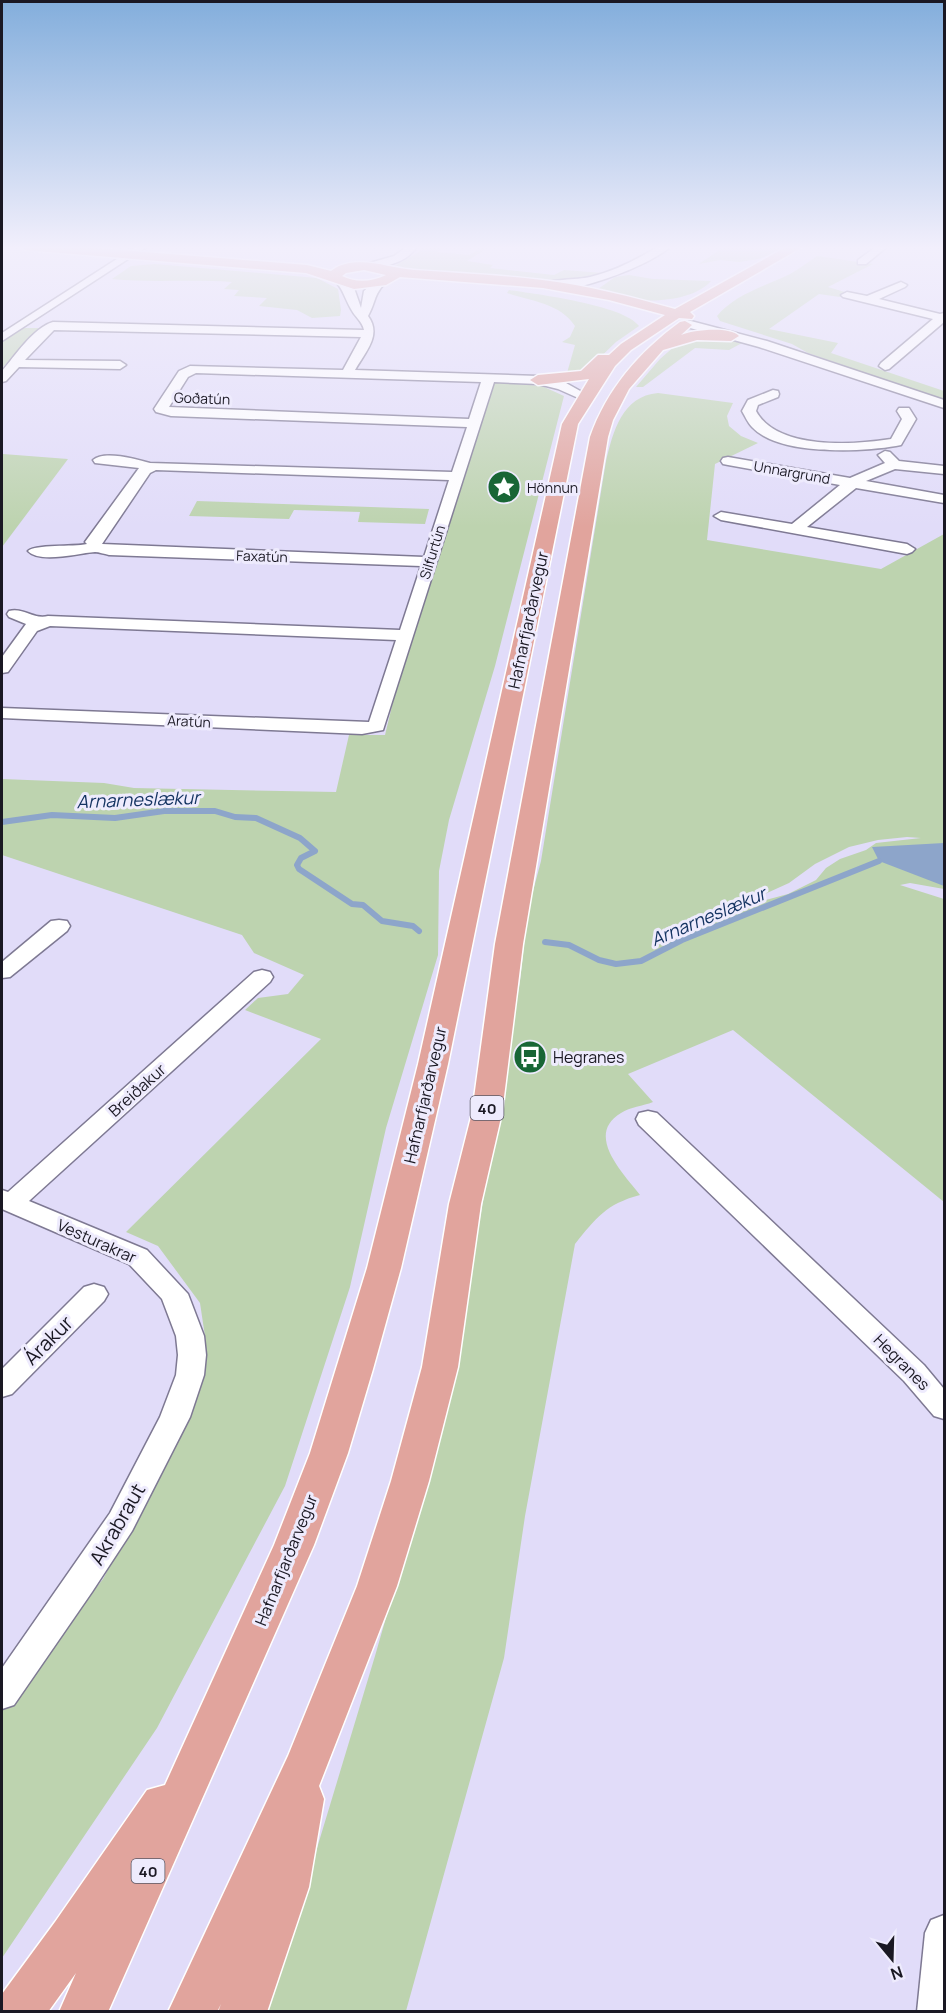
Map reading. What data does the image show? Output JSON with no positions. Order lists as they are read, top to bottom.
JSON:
{
  "streets": {
    "main road": ["Hafnarfjarðarvegur", "40"],
    "street": [
      "Goðatún",
      "Unnargrund",
      "Silfurtún",
      "Faxatún",
      "Aratún",
      "Breiðakur",
      "Vesturakrar",
      "Árakur",
      "Hegranes",
      "Akrabraut"
    ]
  },
  "crossings": [
    ["Goðatún", "Silfurtún"],
    ["Goðatún", "Hafnarfjarðarvegur"],
    ["Silfurtún", "Faxatún"],
    ["Silfurtún", "Aratún"],
    ["Breiðakur", "Vesturakrar"],
    ["Vesturakrar", "Akrabraut"]
  ],
  "water": ["Arnarneslækur"],
  "places": {
    "place": ["Hönnun"],
    "bus stop": ["Hegranes"]
  },
  "north": "bottom"
}
